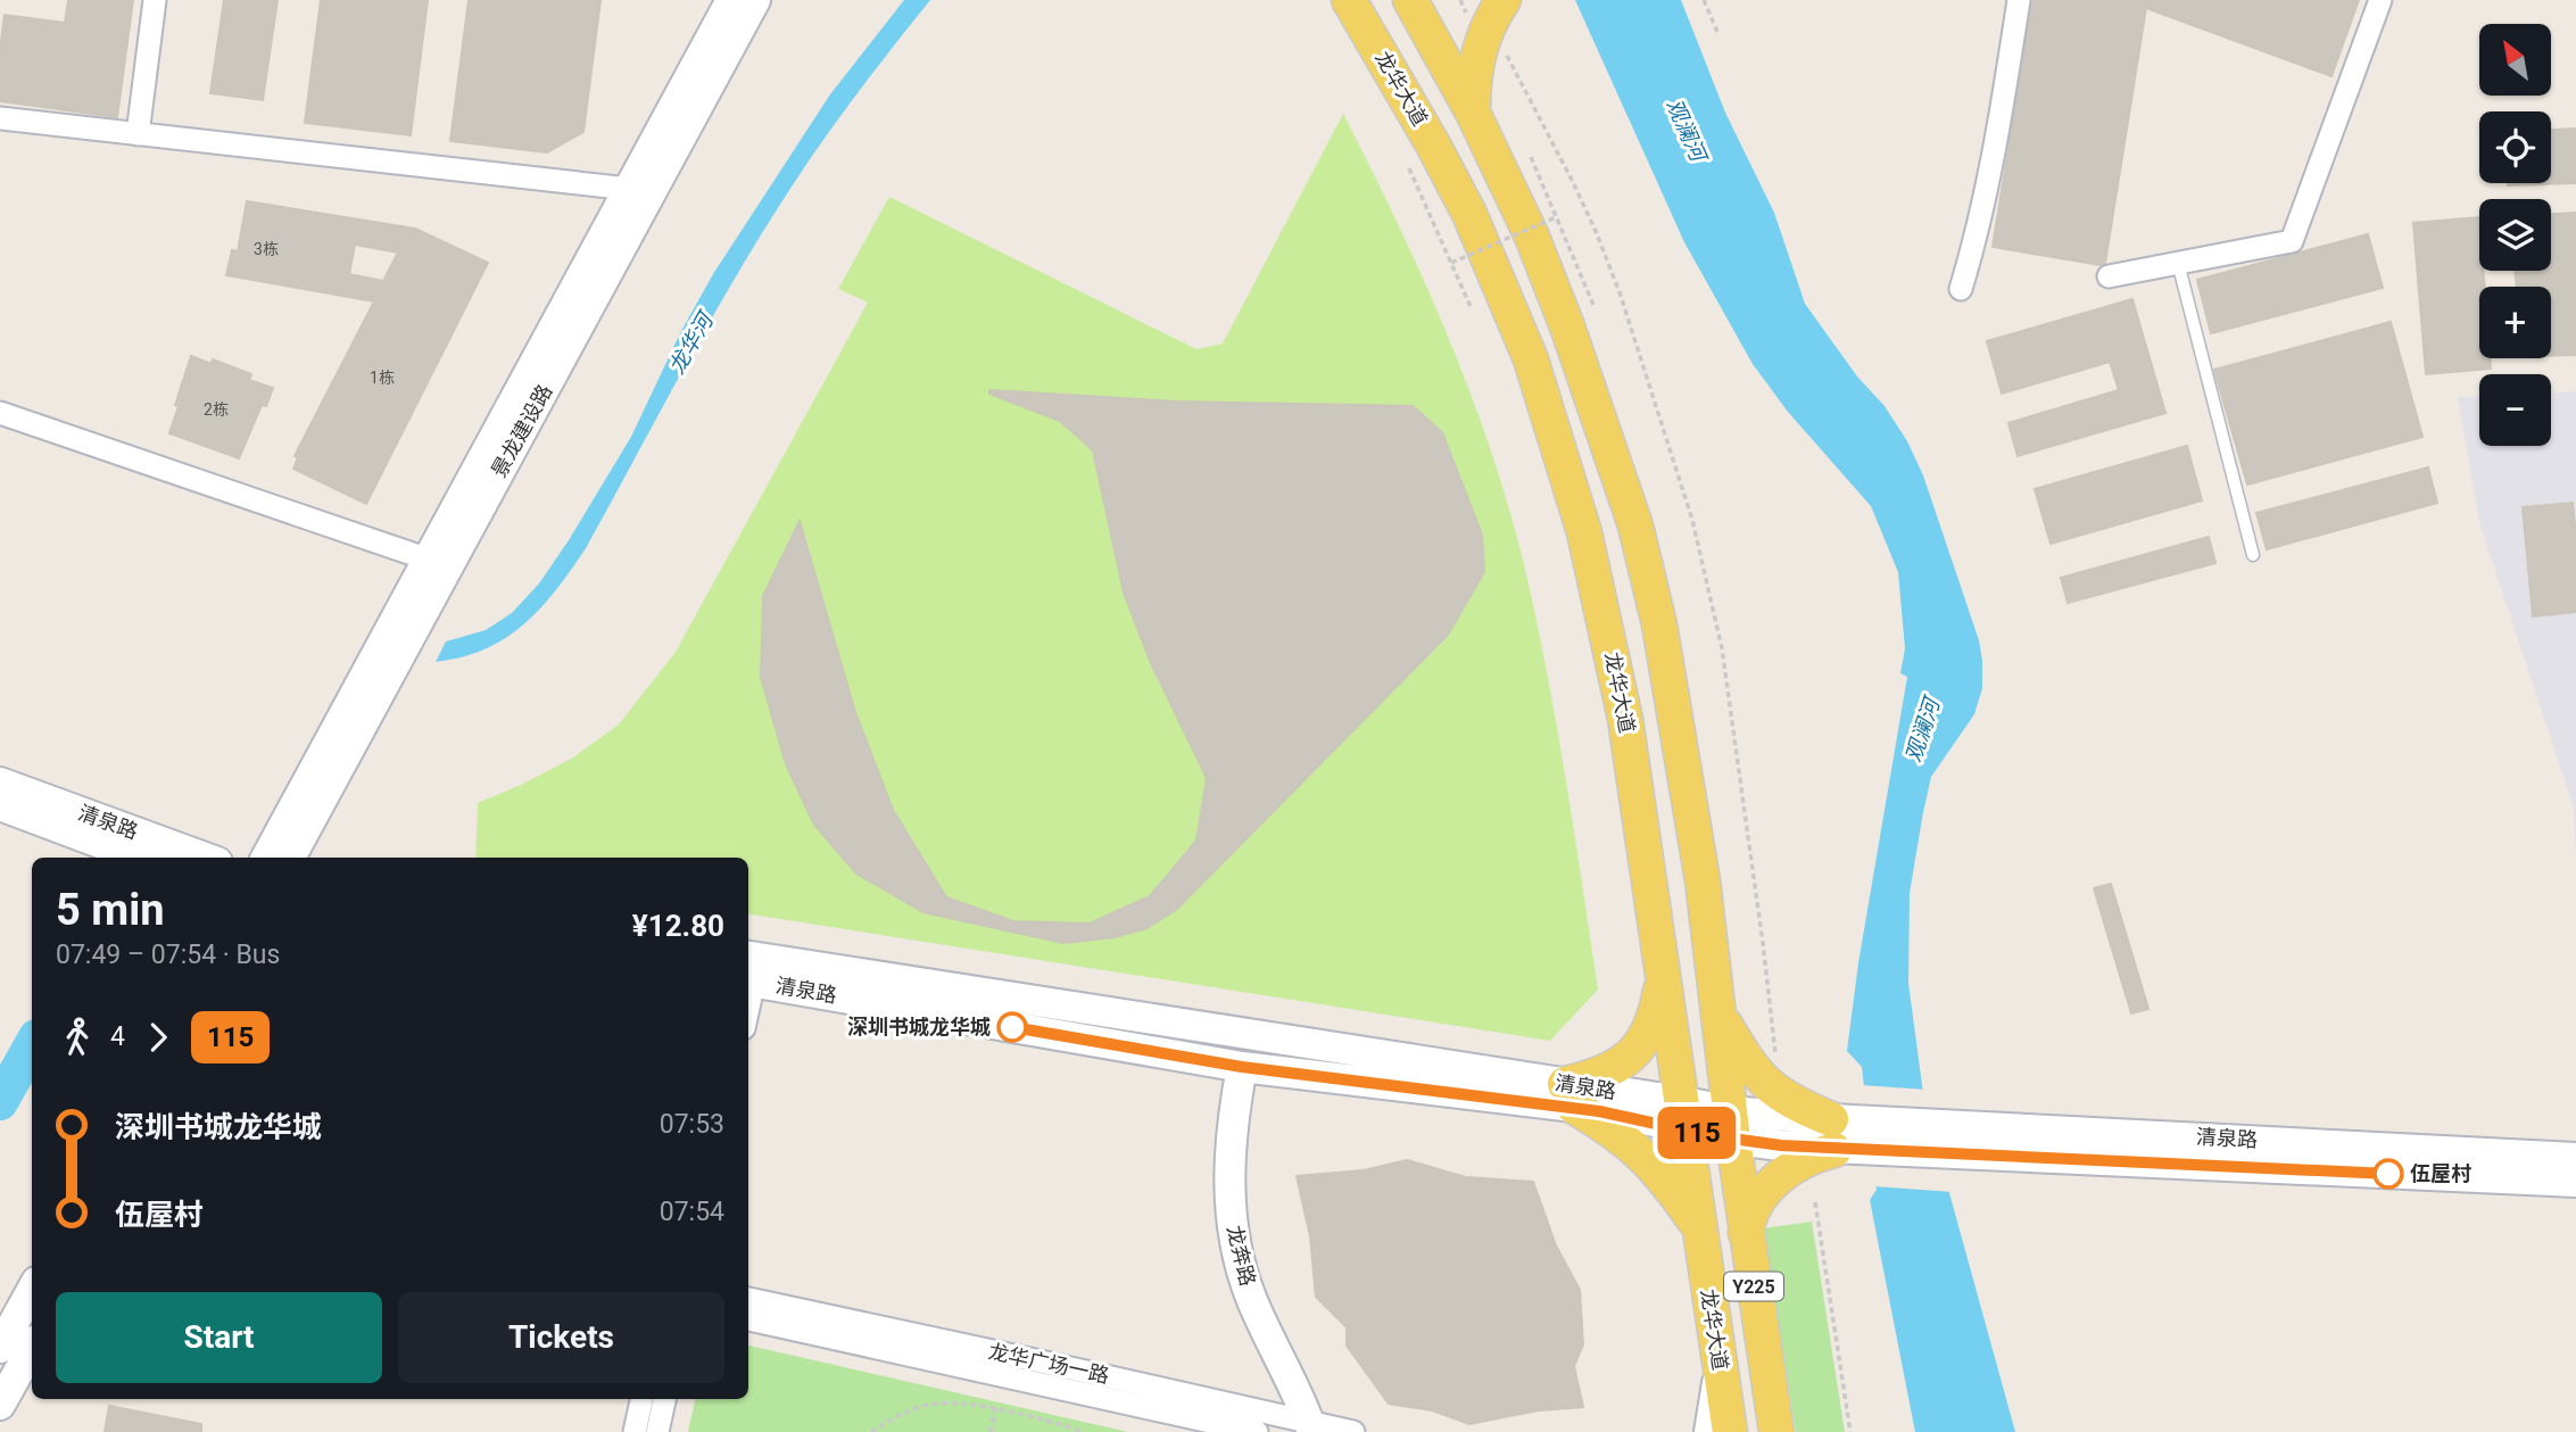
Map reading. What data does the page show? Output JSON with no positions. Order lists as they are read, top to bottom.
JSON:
{
  "streets": {
    "main road": [
      "龙华大道",
      "景龙建设路",
      "清泉路",
      "龙奔路",
      "Y225"
    ],
    "street": ["龙华广场一路"]
  },
  "crossings": [
    ["龙华大道", "清泉路"],
    ["清泉路", "龙奔路"],
    ["清泉路", "Y225"],
    ["龙奔路", "龙华广场一路"]
  ],
  "water": ["观澜河", "龙华河"],
  "places": ["深圳书城龙华城", "伍屋村"],
  "lines": ["bus line 115"],
  "house_numbers": ["3栋", "1栋", "2栋"],
  "north": "top left",
  "page": {
    "on_map": "115",
    "map_buttons": ["+", "−"],
    "heading": ["5 min", "07:49 – 07:54 · Bus", "¥12.80"],
    "legs": ["4", "115"],
    "list": [
      {
        "name": "深圳书城龙华城",
        "value": "07:53"
      },
      {
        "name": "伍屋村",
        "value": "07:54"
      }
    ],
    "buttons": ["Start", "Tickets"]
  }
}
